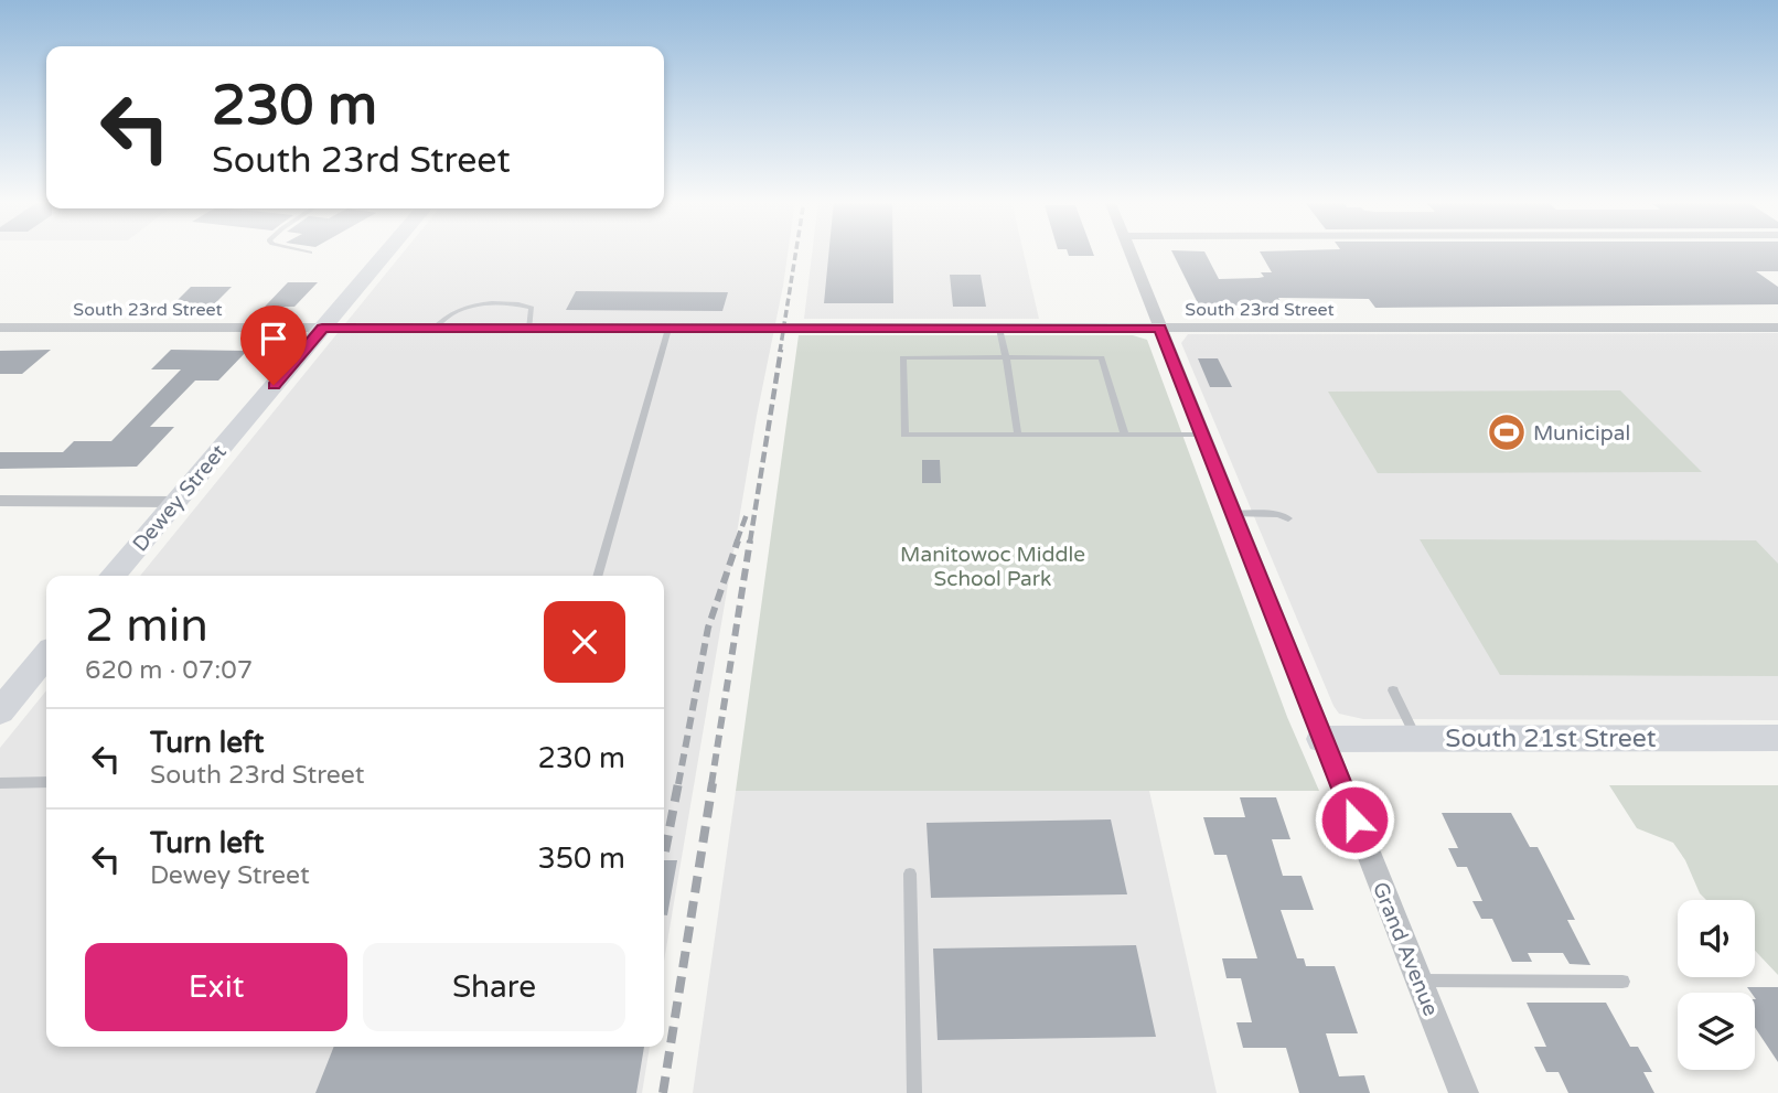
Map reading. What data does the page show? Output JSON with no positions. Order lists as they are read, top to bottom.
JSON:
{
  "streets": {
    "street": [
      "South 23rd Street",
      "Dewey Street",
      "South 21st Street",
      "Grand Avenue"
    ]
  },
  "crossings": [
    ["South 23rd Street", "Dewey Street"],
    ["South 23rd Street", "Grand Avenue"],
    ["South 21st Street", "Grand Avenue"]
  ],
  "parks": ["Manitowoc Middle School Park"],
  "places": {
    "sports": ["Municipal"]
  },
  "page": {
    "turn": ["230 m", "South 23rd Street"],
    "heading": ["2 min", "620 m · 07:07"],
    "list": [
      {
        "name": "Turn left",
        "note": "South 23rd Street",
        "value": "230 m"
      },
      {
        "name": "Turn left",
        "note": "Dewey Street",
        "value": "350 m"
      }
    ],
    "buttons": ["Exit", "Share"]
  }
}
